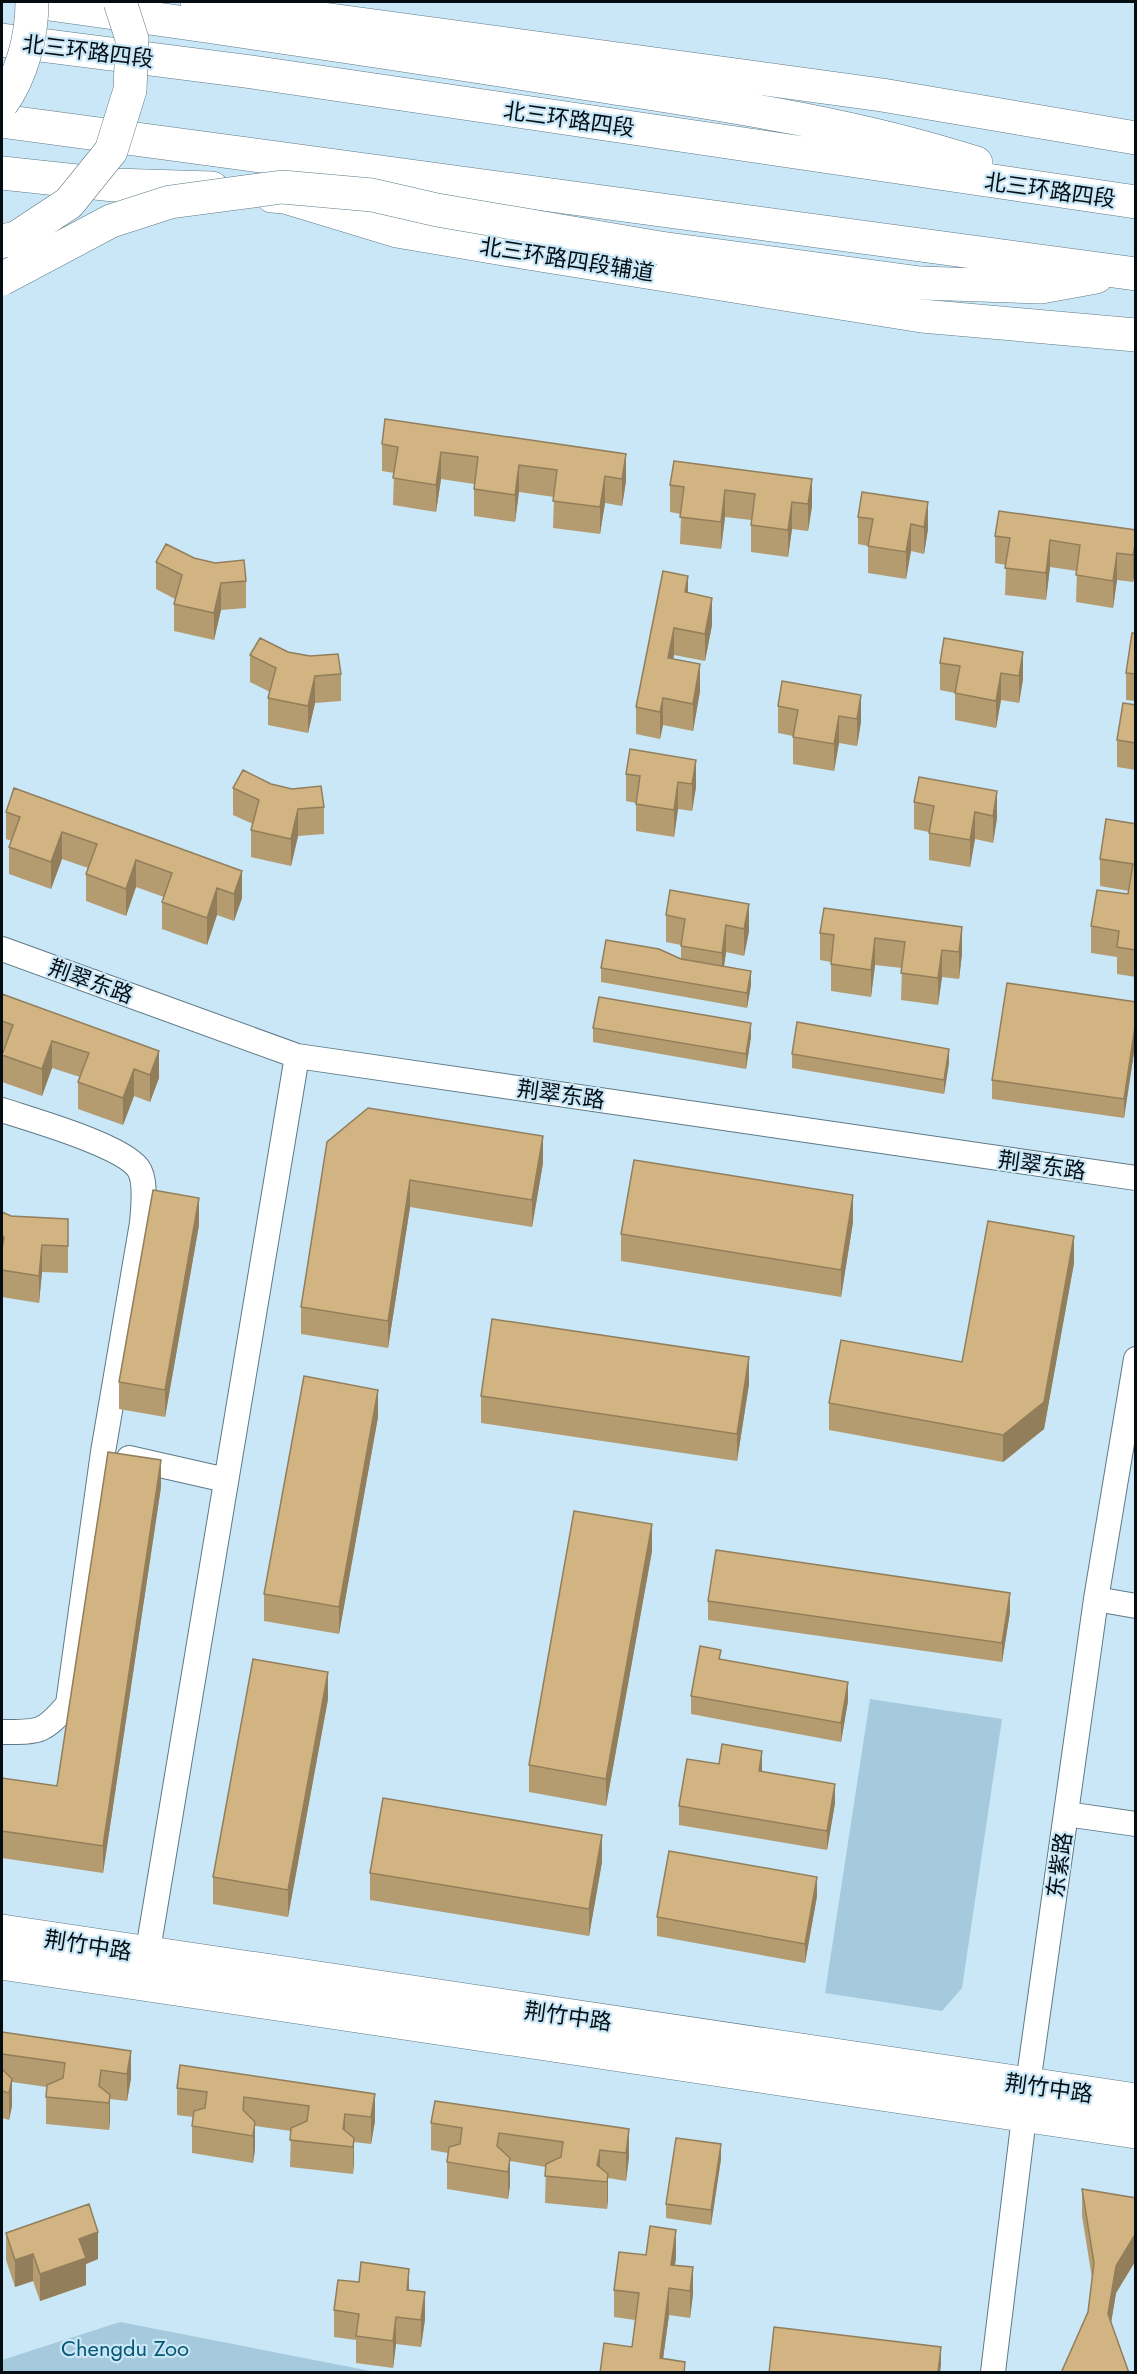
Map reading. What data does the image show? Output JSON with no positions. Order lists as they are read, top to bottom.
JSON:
{
  "streets": {
    "main road": ["北三环路四段", "北三环路四段辅道", "荆竹中路"],
    "street": ["荆翠东路", "东紫路"]
  },
  "crossings": [
    ["东紫路", "荆竹中路"]
  ],
  "parks": ["Chengdu Zoo"]
}
